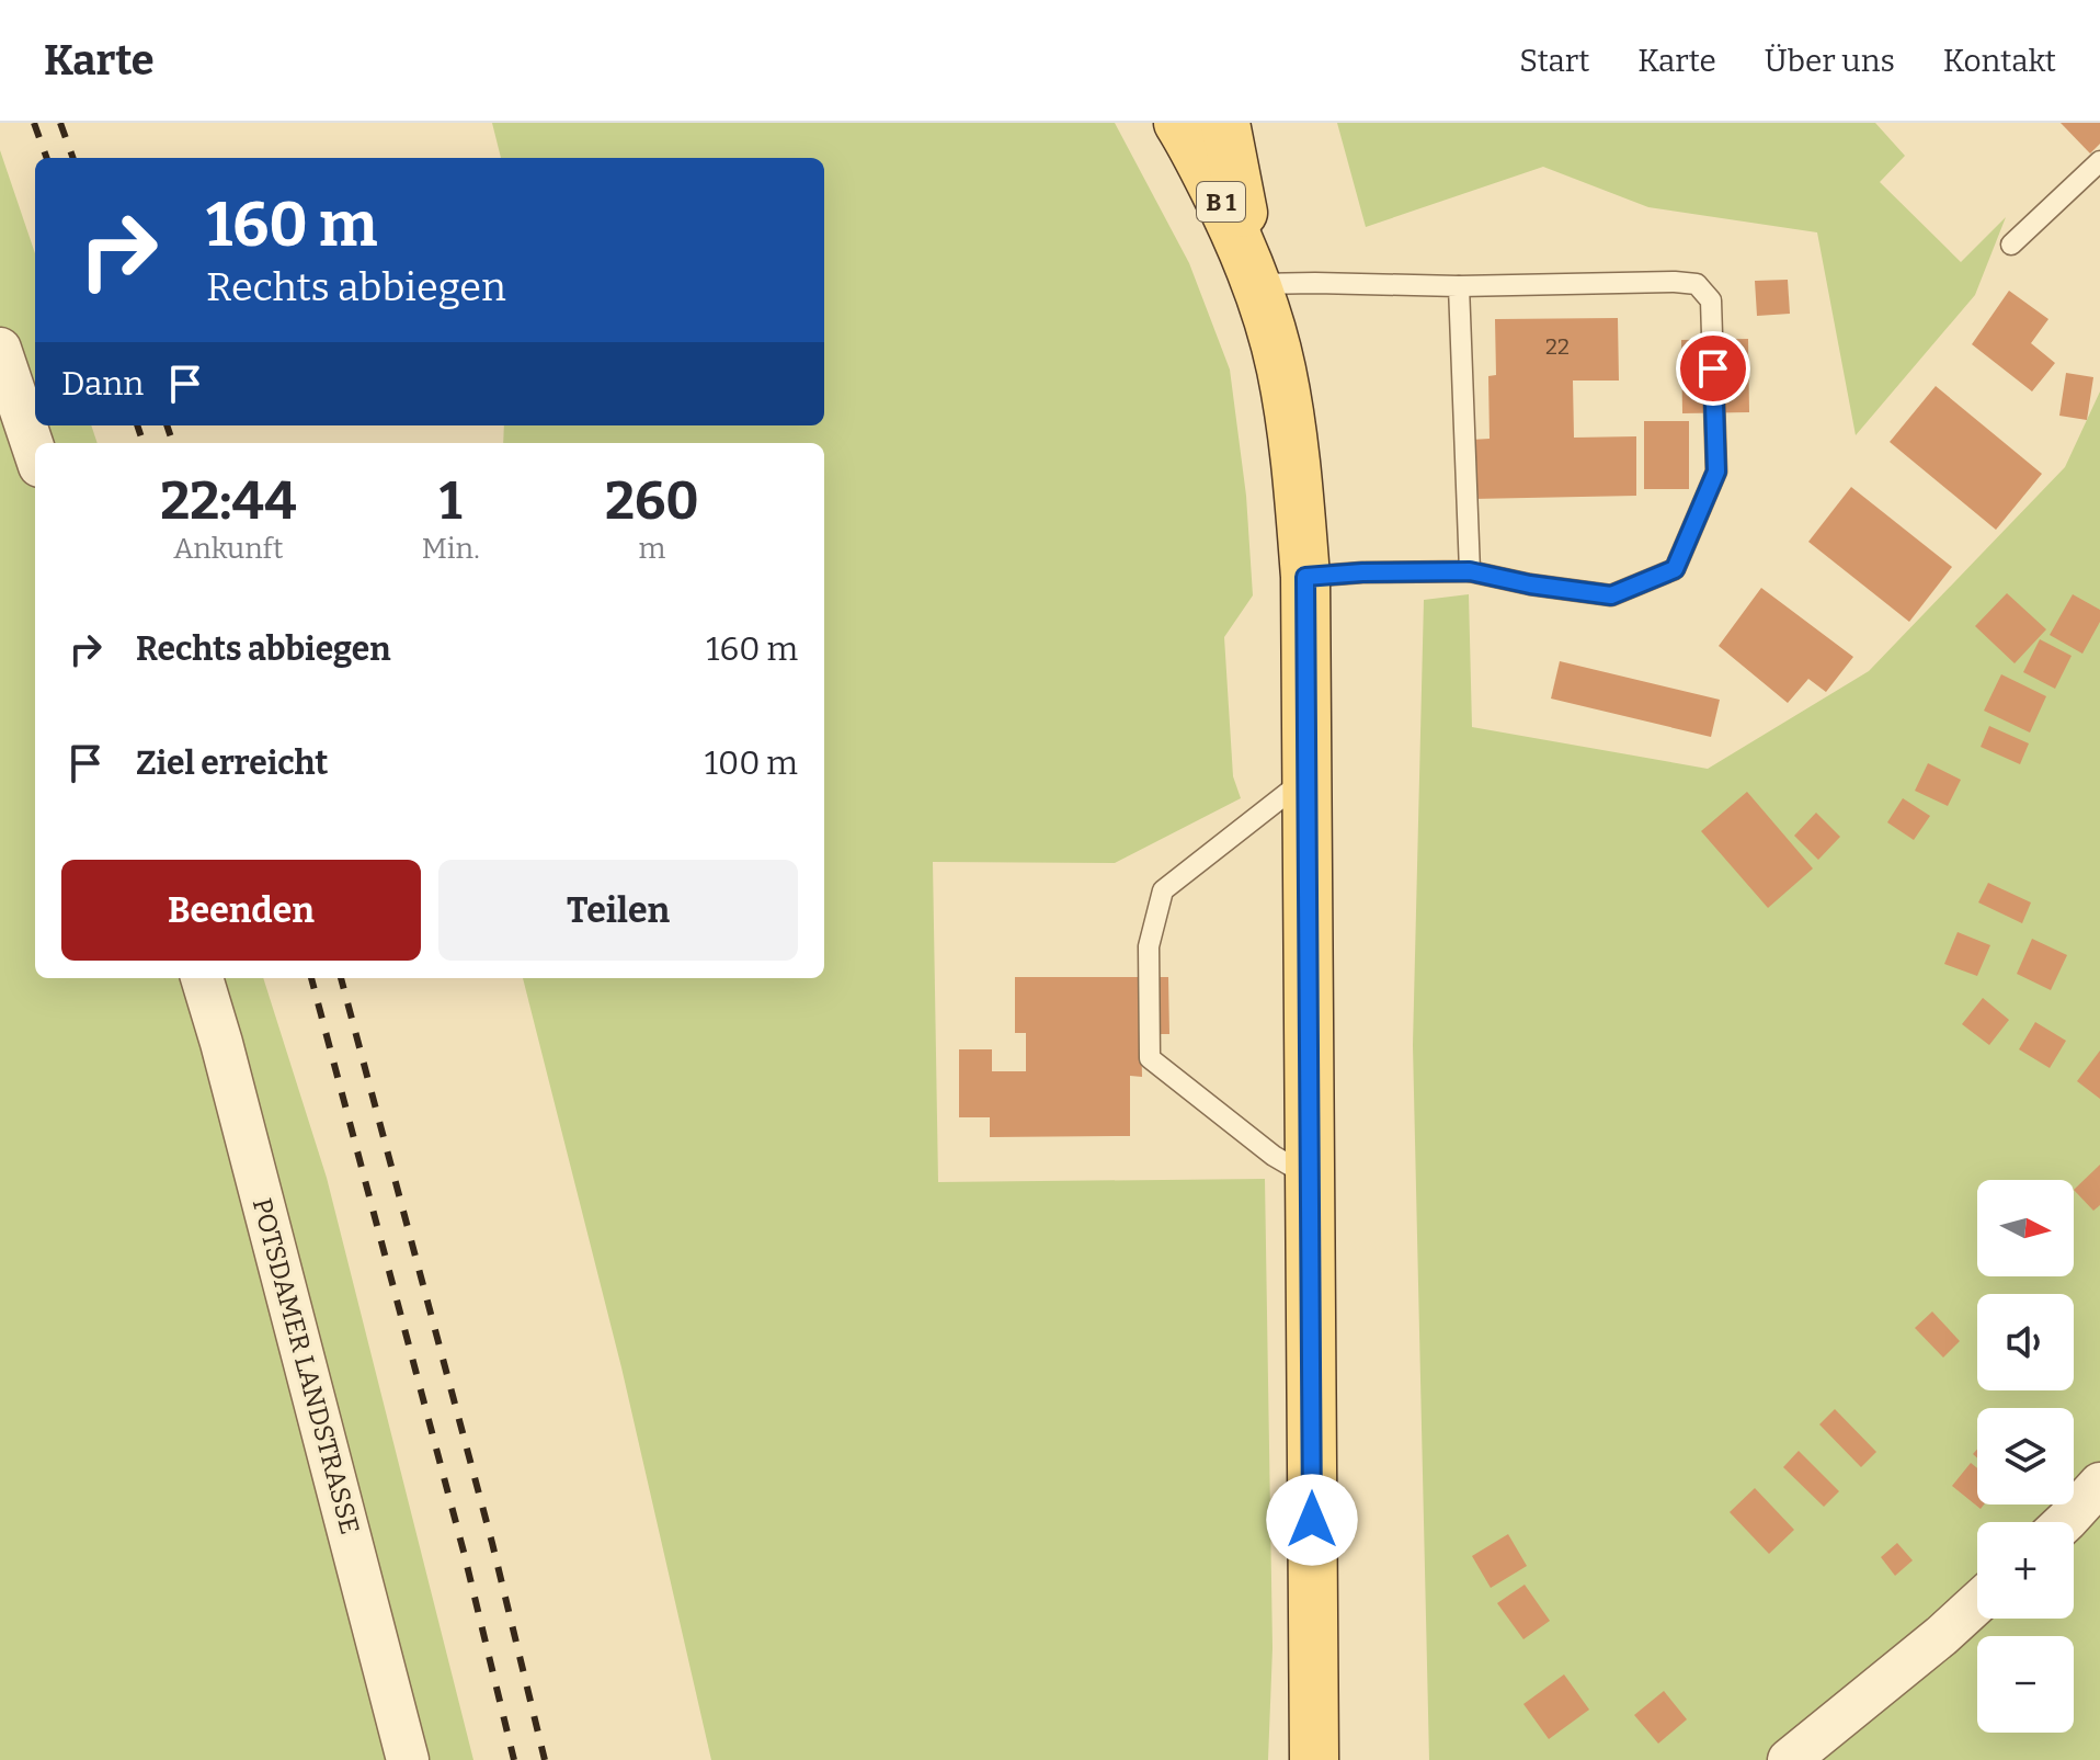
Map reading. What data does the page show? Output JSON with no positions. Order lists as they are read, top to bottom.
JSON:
{
  "streets": {
    "main road": ["B 1"],
    "street": ["POTSDAMER LANDSTRASSE"]
  },
  "house_numbers": ["22"],
  "north": "right",
  "page": {
    "header": "Karte",
    "nav": [
      "Start",
      "Karte",
      "Über uns",
      "Kontakt"
    ],
    "turn": ["160 m", "Rechts abbiegen"],
    "then": "Dann",
    "eta": [
      "22:44",
      "Ankunft",
      "1",
      "Min.",
      "260",
      "m"
    ],
    "list": [
      {
        "name": "Rechts abbiegen",
        "value": "160 m"
      },
      {
        "name": "Ziel erreicht",
        "value": "100 m"
      }
    ],
    "buttons": ["Beenden", "Teilen"],
    "map_buttons": ["+", "−"]
  }
}
